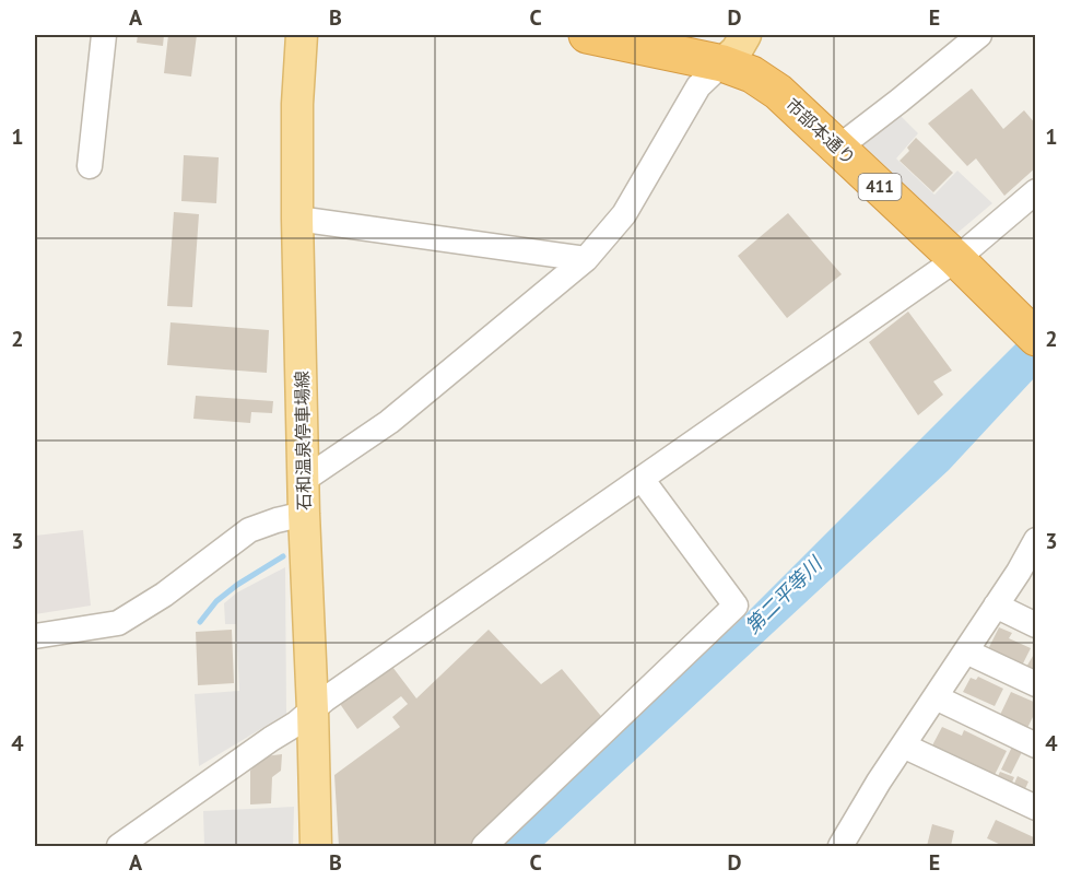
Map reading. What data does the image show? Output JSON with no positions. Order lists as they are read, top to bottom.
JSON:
{
  "streets": {
    "highway": ["市部本通り", "411"],
    "main road": ["石和温泉停車場線"]
  },
  "water": ["第二平等川"],
  "grid": {
    "columns": [
      "A",
      "B",
      "C",
      "D",
      "E"
    ],
    "rows": [
      "1",
      "2",
      "3",
      "4"
    ]
  }
}
